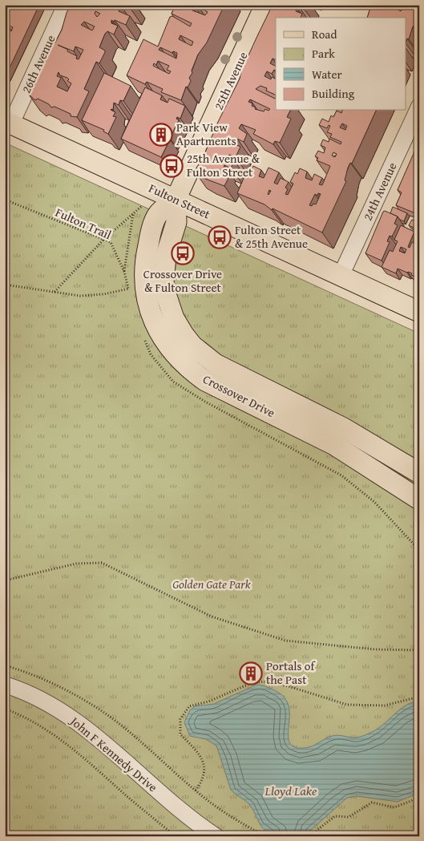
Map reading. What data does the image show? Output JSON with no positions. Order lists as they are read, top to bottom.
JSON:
{
  "streets": {
    "main road": ["25th Avenue", "Fulton Street", "Crossover Drive"],
    "street": ["26th Avenue", "24th Avenue", "John F Kennedy Drive"],
    "path": ["Fulton Trail"]
  },
  "crossings": [
    ["26th Avenue", "Fulton Street"],
    ["25th Avenue", "Fulton Street"],
    ["25th Avenue", "Crossover Drive"],
    ["24th Avenue", "Fulton Street"],
    ["Fulton Street", "Crossover Drive"]
  ],
  "water": ["Lloyd Lake"],
  "parks": ["Golden Gate Park"],
  "places": {
    "building": ["Park View Apartments", "Portals of the Past"],
    "bus stop": ["25th Avenue & Fulton Street", "Fulton Street & 25th Avenue", "Crossover Drive & Fulton Street"]
  },
  "legend": [
    "Road",
    "Park",
    "Water",
    "Building"
  ]
}
